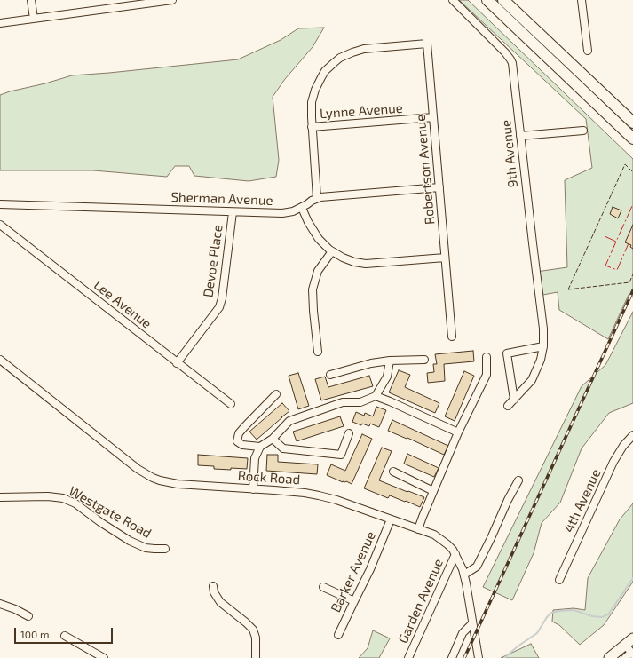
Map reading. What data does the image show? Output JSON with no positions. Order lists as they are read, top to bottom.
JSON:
{
  "streets": {
    "street": [
      "Lynne Avenue",
      "9th Avenue",
      "Robertson Avenue",
      "Sherman Avenue",
      "Devoe Place",
      "Lee Avenue",
      "Rock Road",
      "4th Avenue",
      "Westgate Road",
      "Barker Avenue",
      "Garden Avenue"
    ]
  },
  "crossings": [
    ["Lynne Avenue", "Robertson Avenue"],
    ["Robertson Avenue", "Sherman Avenue"],
    ["Sherman Avenue", "Devoe Place"],
    ["Devoe Place", "Lee Avenue"],
    ["Rock Road", "Barker Avenue"],
    ["Rock Road", "Garden Avenue"]
  ],
  "scale_bar": "100 m"
}
